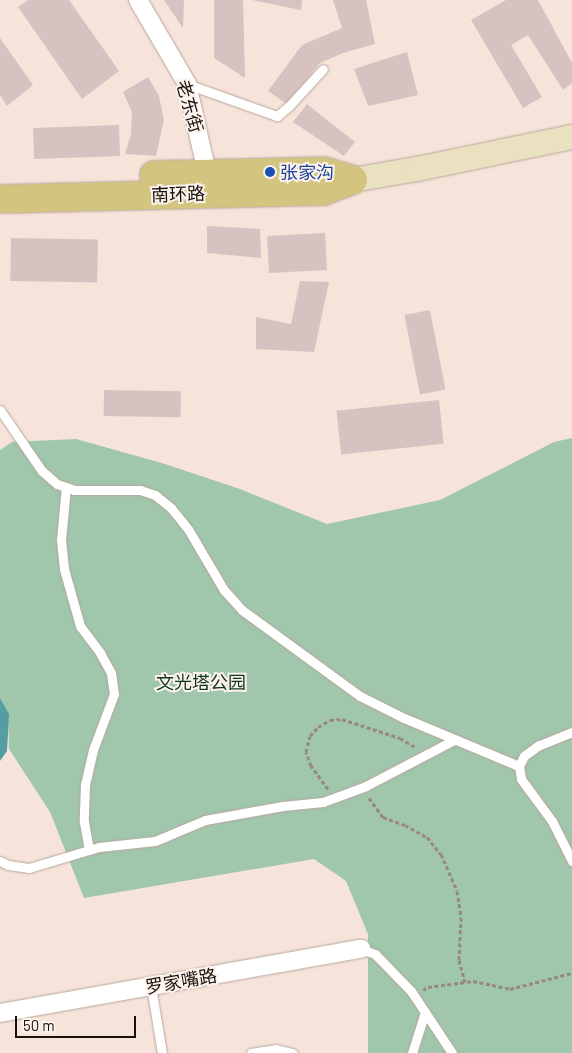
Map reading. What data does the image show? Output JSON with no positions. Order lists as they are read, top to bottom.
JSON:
{
  "streets": {
    "main road": ["南环路"],
    "street": ["老东街", "罗家嘴路"]
  },
  "crossings": [
    ["老东街", "南环路"]
  ],
  "parks": ["文光塔公园"],
  "places": ["张家沟"],
  "scale_bar": "50 m"
}
